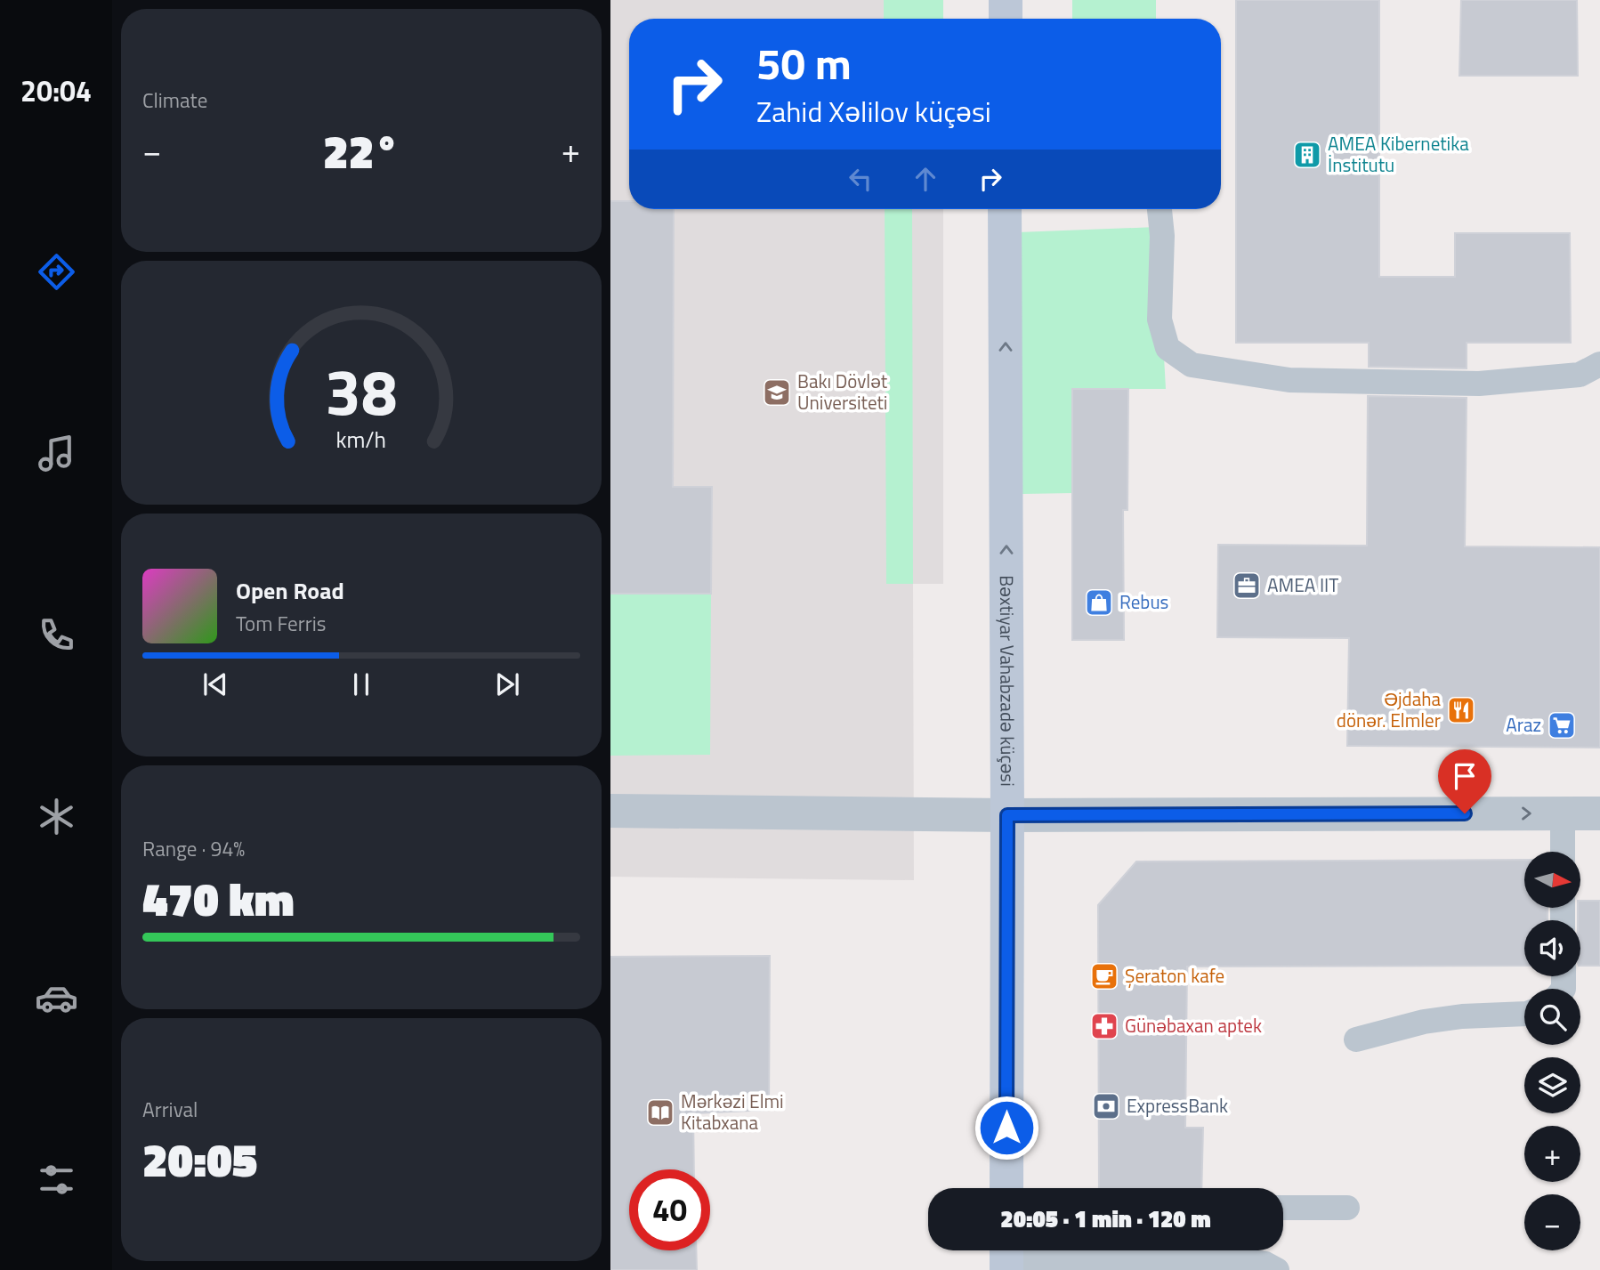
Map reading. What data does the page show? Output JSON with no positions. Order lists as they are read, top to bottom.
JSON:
{
  "streets": {
    "street": ["Bəxtiyar Vahabzadə küçəsi"]
  },
  "one_way": ["Bəxtiyar Vahabzadə küçəsi"],
  "places": {
    "building": ["AMEA Kibernetika İnstitutu"],
    "school or university": ["Bakı Dövlət Universiteti"],
    "office": ["AMEA IIT"],
    "shop": ["Rebus"],
    "restaurant": ["Əjdaha dönər. Elmler"],
    "supermarket": ["Araz"],
    "cafe": ["Şeraton kafe"],
    "pharmacy": ["Günəbaxan aptek"],
    "bank": ["ExpressBank"],
    "library": ["Mərkəzi Elmi Kitabxana"]
  },
  "north": "right",
  "page": {
    "tabs": "20:04",
    "tile": [
      "Climate",
      ["Range · 94%", "470 km"],
      ["Arrival", "20:05"]
    ],
    "turn": ["50 m", "Zahid Xəlilov küçəsi"],
    "heat": ["−", "22°", "+"],
    "song": ["Open Road", "Tom Ferris"],
    "map_buttons": ["+", "−"],
    "limit": "40",
    "trip": "20:05 · 1 min · 120 m",
    "gauge": ["38", "km/h"]
  }
}
